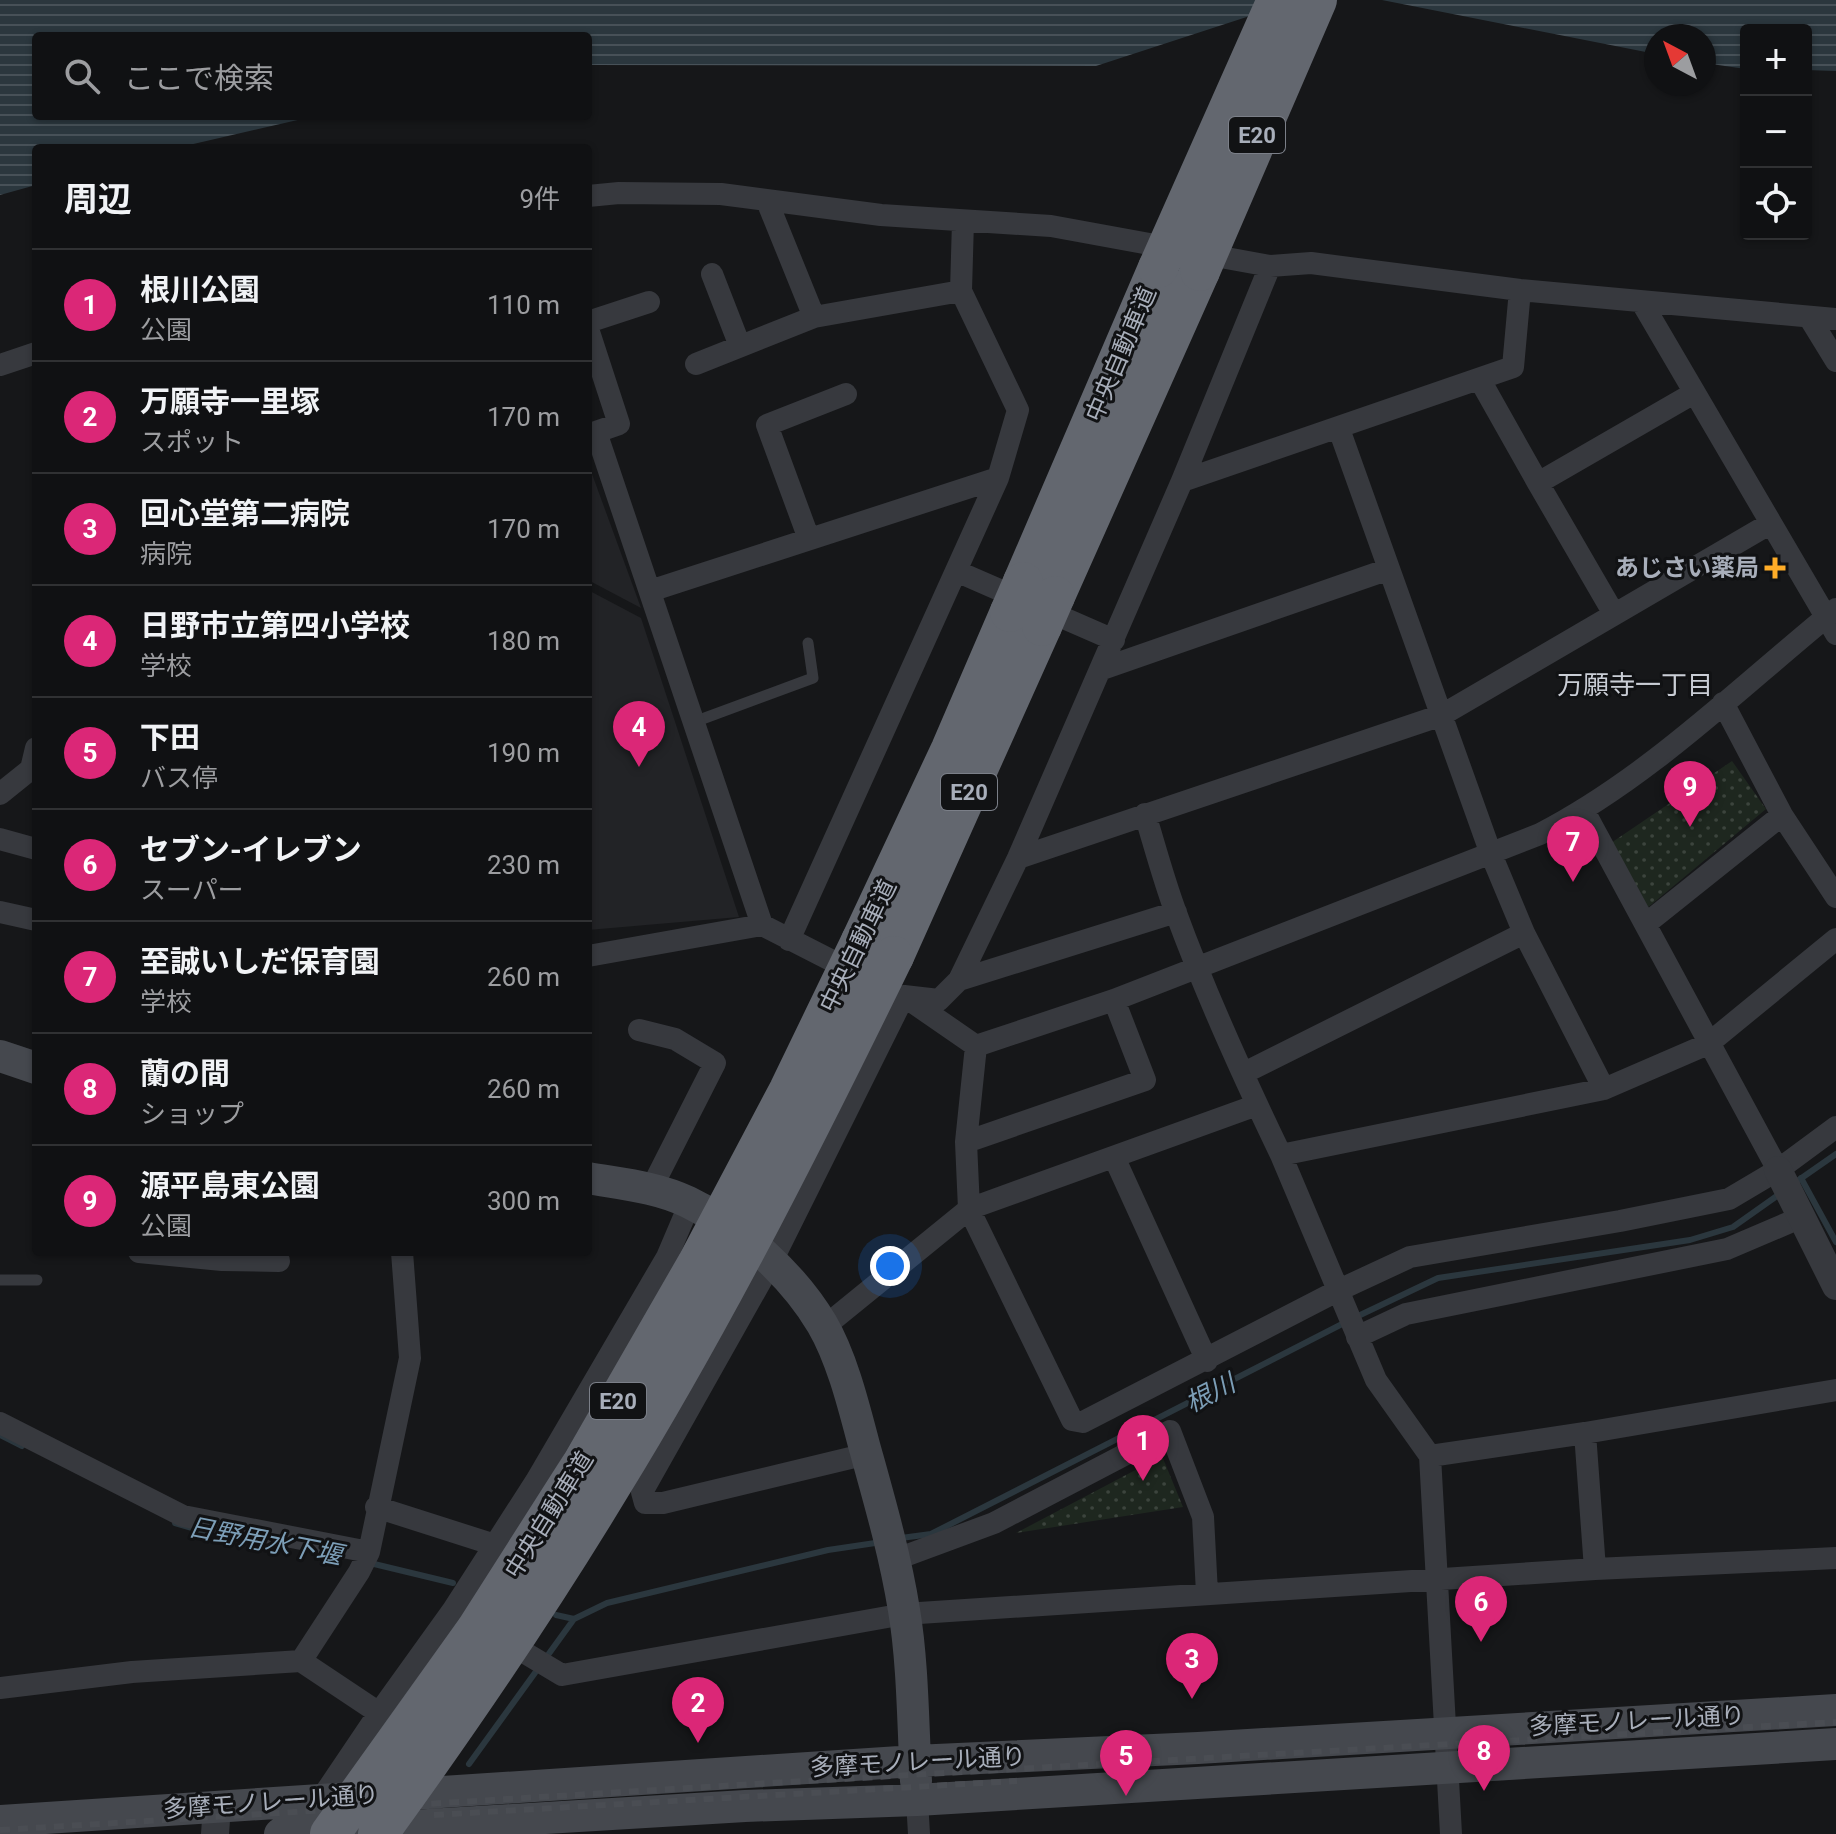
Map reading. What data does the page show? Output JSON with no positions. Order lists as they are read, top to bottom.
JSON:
{
  "streets": {
    "highway": ["E20", "中央自動車道"],
    "main road": ["多摩モノレール通り"]
  },
  "crossings": [
    ["中央自動車道", "多摩モノレール通り"]
  ],
  "districts": ["万願寺一丁目"],
  "water": ["根川", "日野用水下堰"],
  "places": {
    "health": ["あじさい薬局"]
  },
  "north": "top left",
  "page": {
    "map_buttons": ["+", "−"],
    "search": "ここで検索",
    "heading": ["周辺", "9件"],
    "list": [
      {
        "mark": "1",
        "name": "根川公園",
        "note": "公園",
        "value": "110 m"
      },
      {
        "mark": "2",
        "name": "万願寺一里塚",
        "note": "スポット",
        "value": "170 m"
      },
      {
        "mark": "3",
        "name": "回心堂第二病院",
        "note": "病院",
        "value": "170 m"
      },
      {
        "mark": "4",
        "name": "日野市立第四小学校",
        "note": "学校",
        "value": "180 m"
      },
      {
        "mark": "5",
        "name": "下田",
        "note": "バス停",
        "value": "190 m"
      },
      {
        "mark": "6",
        "name": "セブン-イレブン",
        "note": "スーパー",
        "value": "230 m"
      },
      {
        "mark": "7",
        "name": "至誠いしだ保育園",
        "note": "学校",
        "value": "260 m"
      },
      {
        "mark": "8",
        "name": "蘭の間",
        "note": "ショップ",
        "value": "260 m"
      },
      {
        "mark": "9",
        "name": "源平島東公園",
        "note": "公園",
        "value": "300 m"
      }
    ],
    "pins": [
      "4",
      "9",
      "7",
      "1",
      "6",
      "3",
      "2",
      "8",
      "5"
    ]
  }
}
